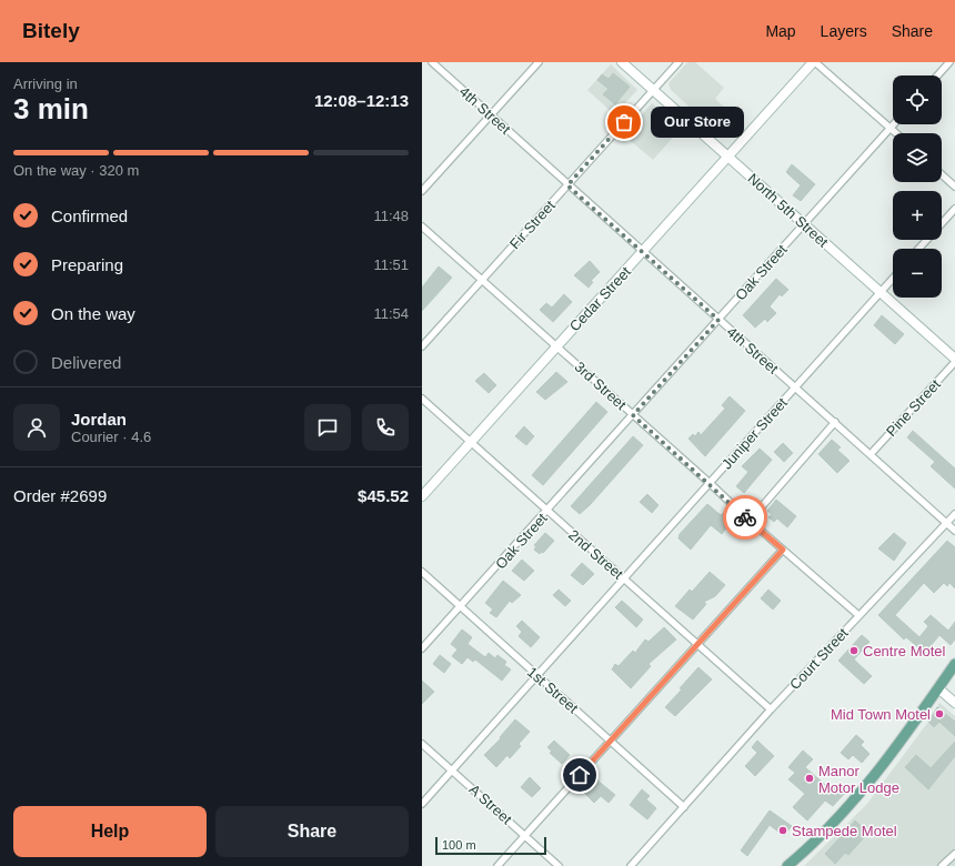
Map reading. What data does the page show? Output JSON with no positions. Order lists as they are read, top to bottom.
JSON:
{
  "streets": {
    "street": [
      "4th Street",
      "North 5th Street",
      "Fir Street",
      "Oak Street",
      "Cedar Street",
      "3rd Street",
      "Pine Street",
      "Juniper Street",
      "2nd Street",
      "Court Street",
      "1st Street",
      "A Street"
    ]
  },
  "crossings": [
    ["4th Street", "Fir Street"],
    ["4th Street", "Oak Street"],
    ["4th Street", "Cedar Street"],
    ["4th Street", "Pine Street"],
    ["4th Street", "Juniper Street"],
    ["4th Street", "Court Street"],
    ["North 5th Street", "Fir Street"],
    ["North 5th Street", "Oak Street"],
    ["North 5th Street", "Cedar Street"],
    ["North 5th Street", "Pine Street"],
    ["North 5th Street", "Juniper Street"],
    ["Fir Street", "3rd Street"],
    ["Oak Street", "3rd Street"],
    ["Oak Street", "2nd Street"],
    ["Oak Street", "1st Street"],
    ["Cedar Street", "3rd Street"],
    ["Cedar Street", "2nd Street"],
    ["3rd Street", "Juniper Street"],
    ["3rd Street", "Court Street"],
    ["Juniper Street", "2nd Street"],
    ["Juniper Street", "1st Street"],
    ["Juniper Street", "A Street"],
    ["2nd Street", "Court Street"],
    ["Court Street", "1st Street"]
  ],
  "places": [
    "Our Store",
    "Centre Motel",
    "Mid Town Motel",
    "Manor Motor Lodge",
    "Stampede Motel"
  ],
  "scale_bar": "100 m",
  "page": {
    "header": "Bitely",
    "nav": ["Map", "Layers", "Share"],
    "heading": ["3 min", "Arriving in", "12:08–12:13"],
    "panel": [
      "Jordan",
      "Courier · 4.6",
      "Order #2699",
      "$45.52"
    ],
    "map_buttons": ["+", "−"],
    "bubble": "Our Store",
    "bar": "On the way · 320 m",
    "list": [
      ["Confirmed", "11:48"],
      ["Preparing", "11:51"],
      ["On the way", "11:54"],
      "Delivered"
    ],
    "buttons": ["Help", "Share"],
    "scale": "100 m"
  }
}
